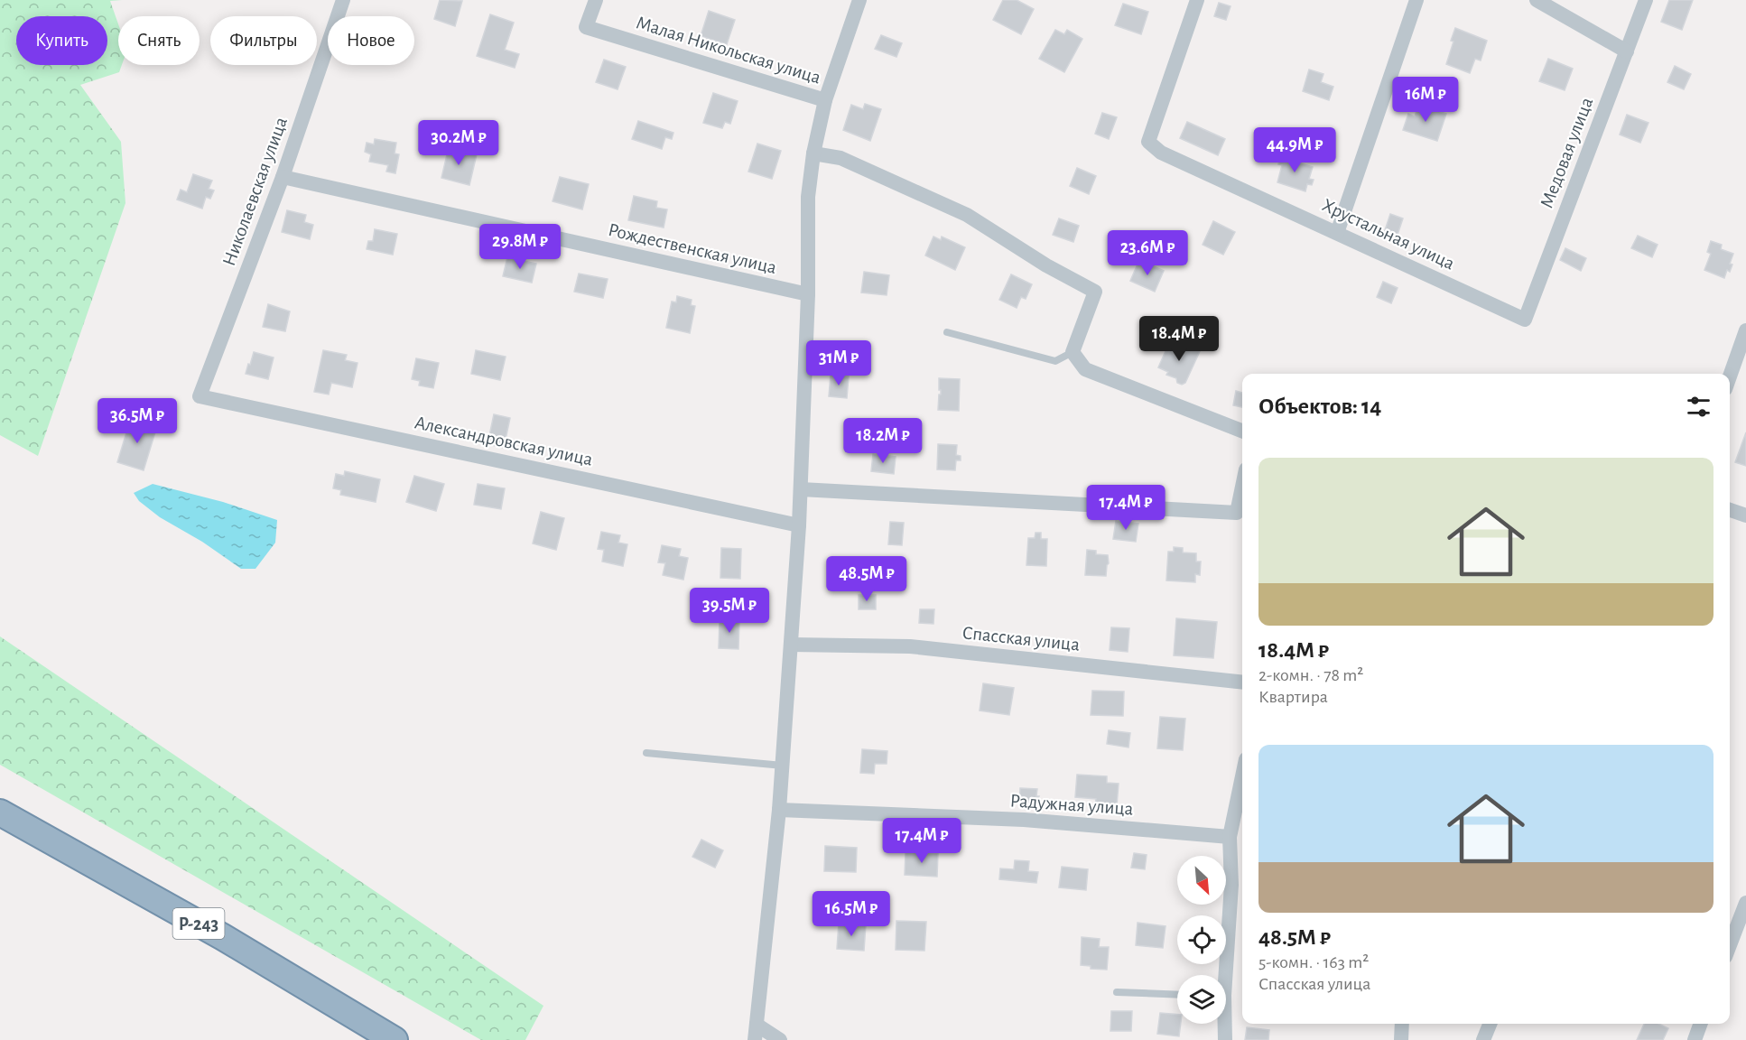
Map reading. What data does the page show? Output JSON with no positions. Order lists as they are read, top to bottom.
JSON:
{
  "streets": {
    "highway": ["Р-243"],
    "street": [
      "Малая Никольская улица",
      "Медовая улица",
      "Николаевская улица",
      "Хрустальная улица",
      "Рождественская улица",
      "Александровская улица",
      "Спасская улица",
      "Радужная улица"
    ]
  },
  "crossings": [
    ["Медовая улица", "Хрустальная улица"],
    ["Николаевская улица", "Рождественская улица"],
    ["Николаевская улица", "Александровская улица"]
  ],
  "north": "bottom right",
  "page": {
    "chip": [
      "Купить",
      "Снять",
      "Фильтры",
      "Новое"
    ],
    "price": [
      "16M ₽",
      "30.2M ₽",
      "44.9M ₽",
      "29.8M ₽",
      "23.6M ₽",
      "18.4M ₽",
      "31M ₽",
      "36.5M ₽",
      "18.2M ₽",
      "17.4M ₽",
      "48.5M ₽",
      "39.5M ₽",
      "17.4M ₽",
      "16.5M ₽"
    ],
    "heading": "Объектов: 14",
    "list": [
      {
        "name": "18.4M ₽",
        "note": "2-комн. · 78 m² · Квартира"
      },
      {
        "name": "48.5M ₽",
        "note": "5-комн. · 163 m² · Спасская улица"
      }
    ]
  }
}
